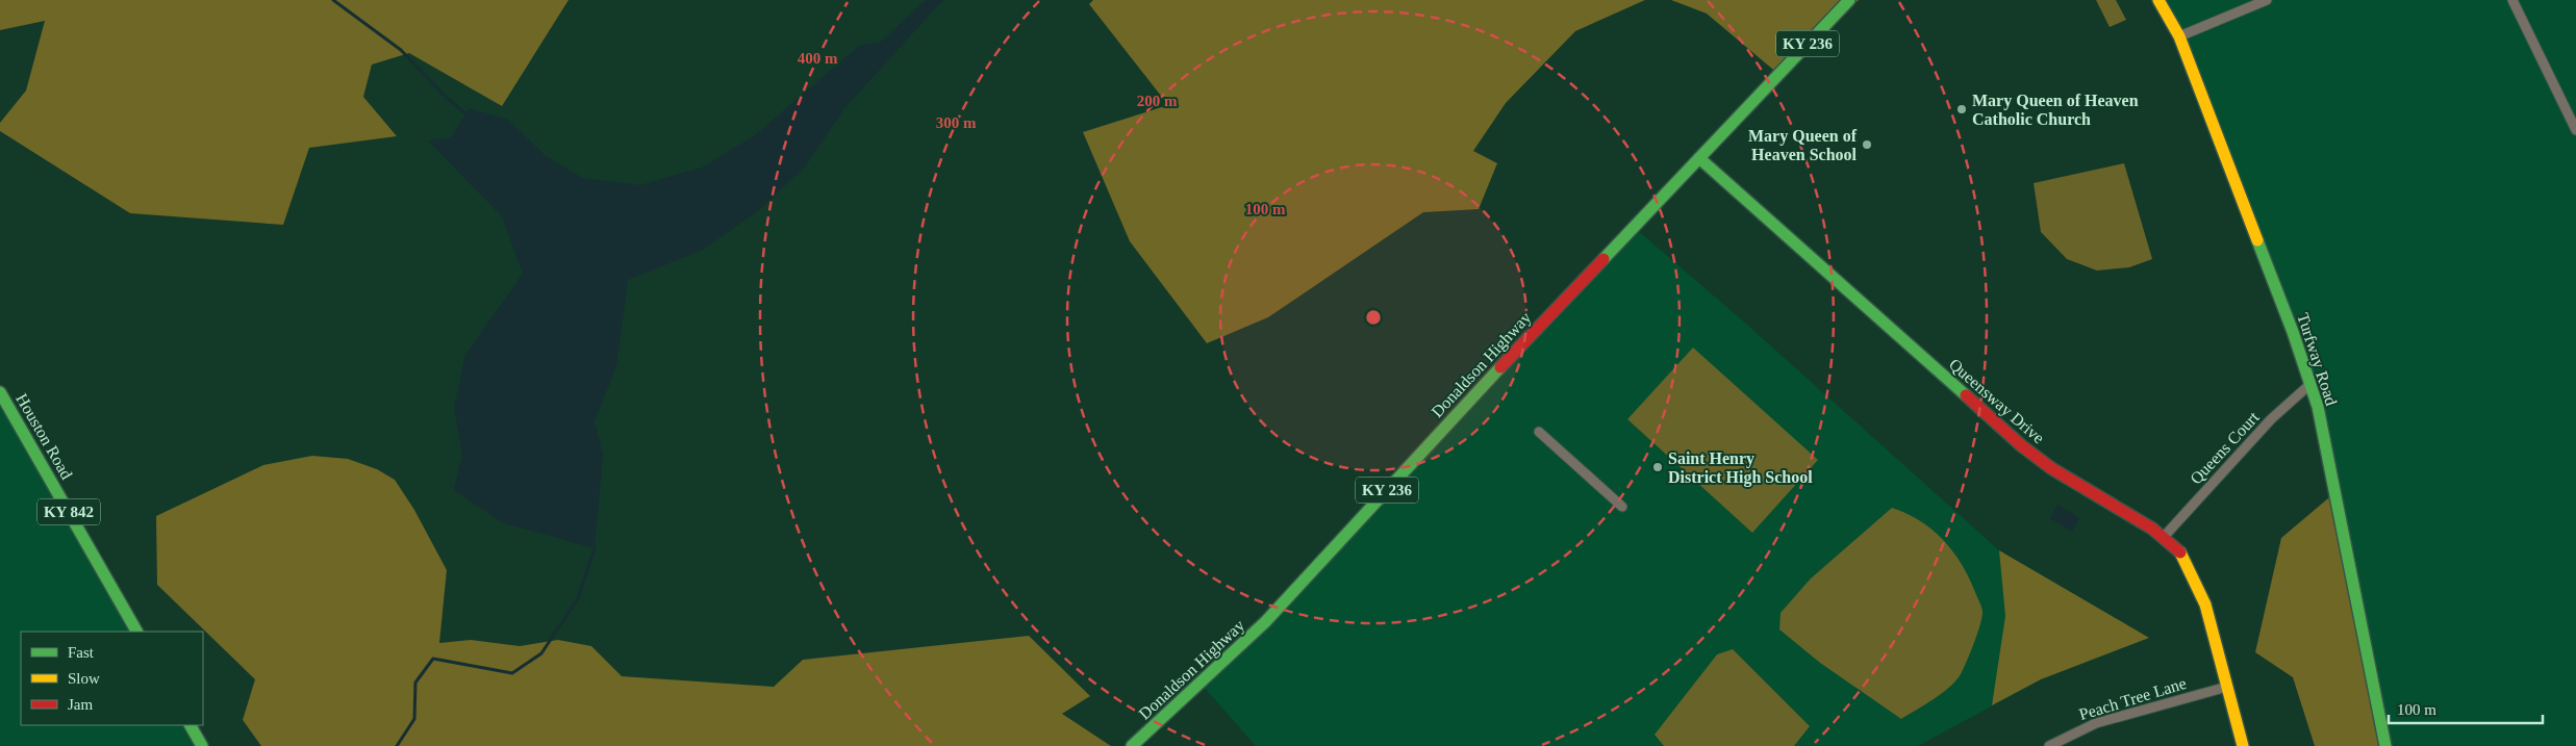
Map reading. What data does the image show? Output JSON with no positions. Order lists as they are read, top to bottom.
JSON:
{
  "streets": {
    "main road": [
      "KY 236",
      "Turfway Road",
      "Donaldson Highway",
      "Queensway Drive",
      "Houston Road",
      "KY 842"
    ],
    "street": ["Queens Court", "Peach Tree Lane"]
  },
  "crossings": [
    ["Turfway Road", "Queens Court"],
    ["Donaldson Highway", "Queensway Drive"],
    ["Queensway Drive", "Queens Court"],
    ["Queensway Drive", "Peach Tree Lane"]
  ],
  "places": ["Mary Queen of Heaven Catholic Church", "Mary Queen of Heaven School", "Saint Henry District High School"],
  "legend": ["Fast", "Slow", "Jam"],
  "scale_bar": "100 m",
  "rings": [
    "400 m",
    "200 m",
    "300 m",
    "100 m"
  ]
}
